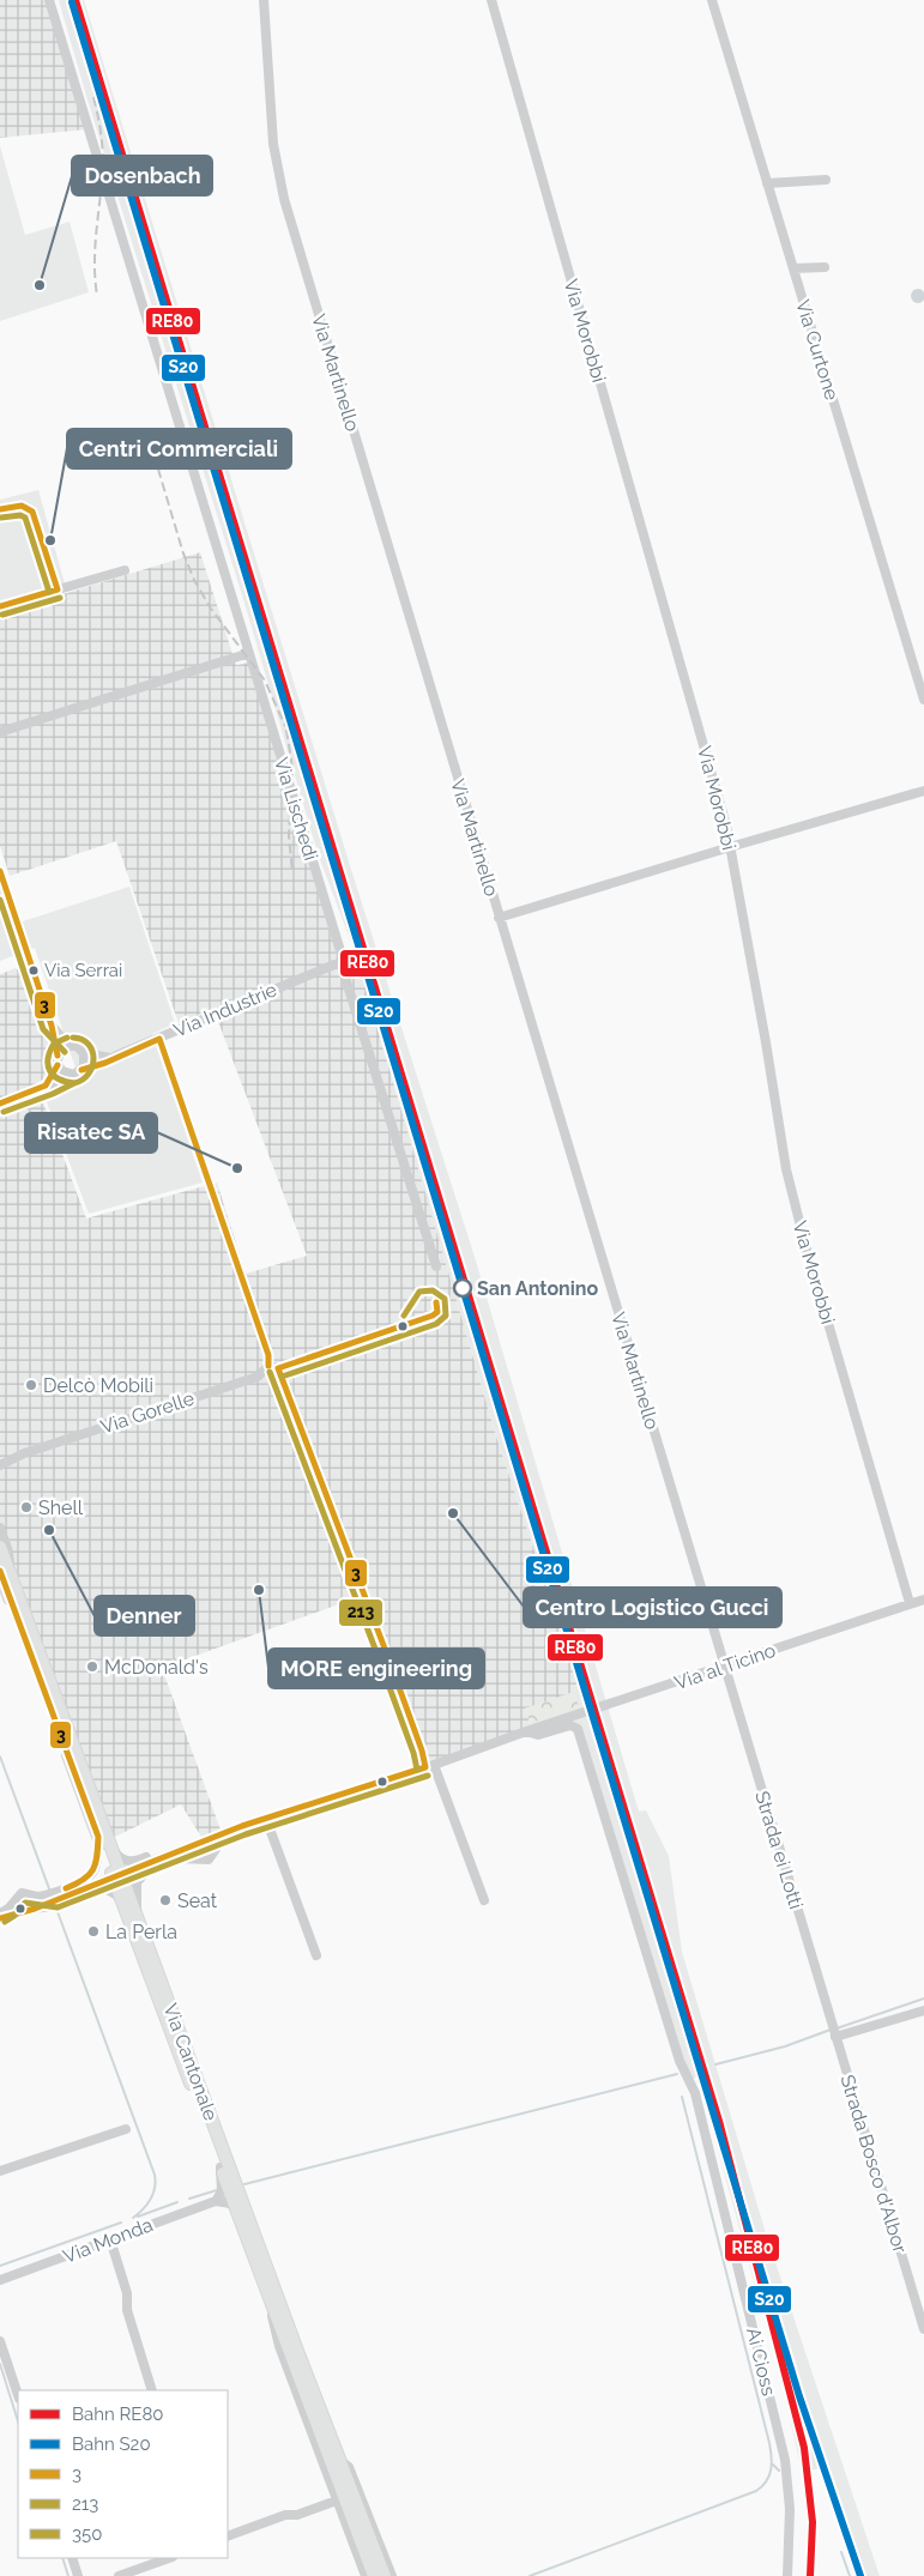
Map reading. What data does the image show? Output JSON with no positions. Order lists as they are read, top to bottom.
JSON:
{
  "streets": {
    "main road": ["Via Cantonale"],
    "street": [
      "Via Morobbi",
      "Via Curtone",
      "Via Martinello",
      "Via Lischedi",
      "Via Industrie",
      "Via Gorelle",
      "Via al Ticino",
      "Strada ei Lotti",
      "Strada Bosco d'Albor",
      "Via Monda",
      "Ai Cioss"
    ]
  },
  "crossings": [
    ["Via Morobbi", "Via al Ticino"],
    ["Via Martinello", "Via al Ticino"],
    ["Via Martinello", "Strada ei Lotti"],
    ["Via Lischedi", "Via Industrie"],
    ["Via al Ticino", "Strada ei Lotti"],
    ["Via al Ticino", "Ai Cioss"],
    ["Strada ei Lotti", "Strada Bosco d'Albor"]
  ],
  "places": [
    "Dosenbach",
    "Centri Commerciali",
    "Via Serrai",
    "Risatec SA",
    "San Antonino",
    "Delcò Mobili",
    "Shell",
    "Centro Logistico Gucci",
    "Denner",
    "MORE engineering",
    "McDonald's",
    "Seat",
    "La Perla"
  ],
  "lines": [
    "rail line RE80",
    "rail line S20",
    "transit line 3",
    "transit line 350",
    "transit line 213"
  ],
  "legend": [
    "Bahn RE80",
    "Bahn S20",
    "3",
    "213",
    "350"
  ]
}
